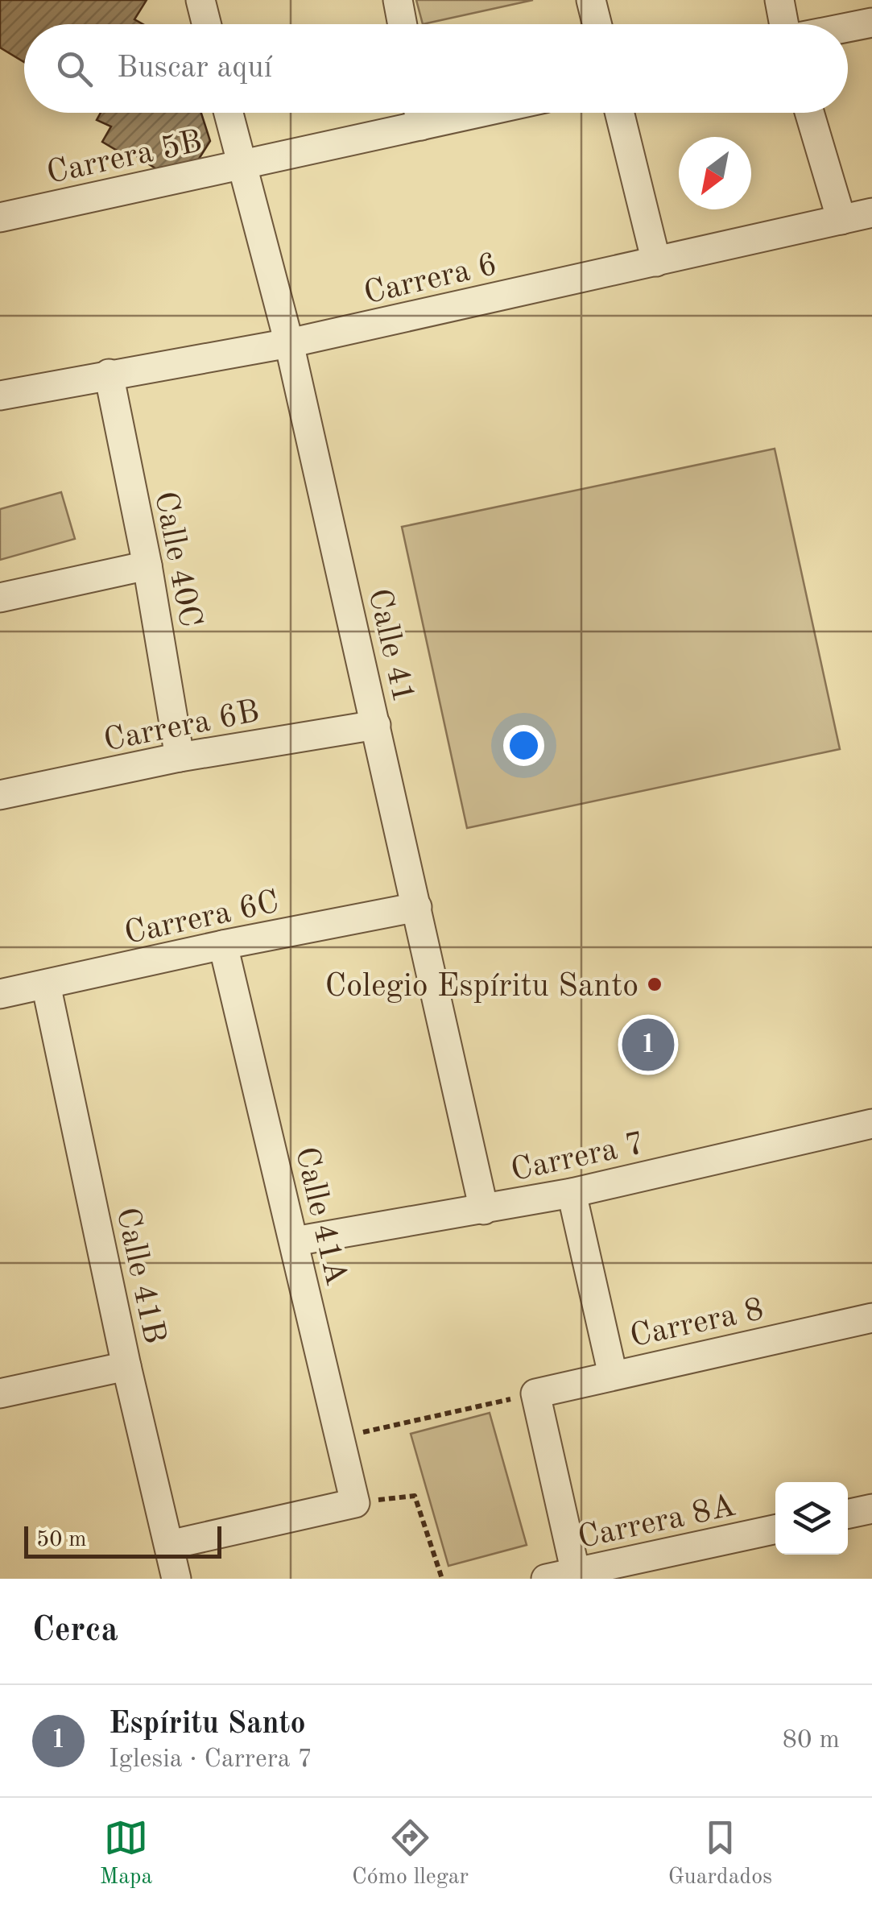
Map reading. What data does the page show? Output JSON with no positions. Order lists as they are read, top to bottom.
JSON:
{
  "streets": {
    "street": [
      "Carrera 5B",
      "Carrera 6",
      "Calle 40C",
      "Calle 41",
      "Carrera 6B",
      "Carrera 6C",
      "Carrera 7",
      "Calle 41A",
      "Calle 41B",
      "Carrera 8",
      "Carrera 8A"
    ]
  },
  "crossings": [
    ["Carrera 5B", "Calle 41"],
    ["Carrera 6", "Calle 40C"],
    ["Carrera 6", "Calle 41"],
    ["Calle 40C", "Carrera 6B"],
    ["Calle 41", "Carrera 6B"],
    ["Calle 41", "Carrera 6C"],
    ["Calle 41", "Carrera 7"],
    ["Carrera 6C", "Calle 41A"],
    ["Carrera 6C", "Calle 41B"],
    ["Carrera 7", "Calle 41A"]
  ],
  "places": ["Colegio Espíritu Santo"],
  "scale_bar": "50 m",
  "north": "bottom left",
  "page": {
    "search": "Buscar aquí",
    "pins": "1",
    "scale": "50 m",
    "heading": "Cerca",
    "list": [
      {
        "mark": "1",
        "name": "Espíritu Santo",
        "note": "Iglesia · Carrera 7",
        "value": "80 m"
      }
    ],
    "nav": ["Mapa", "Cómo llegar", "Guardados"]
  }
}
